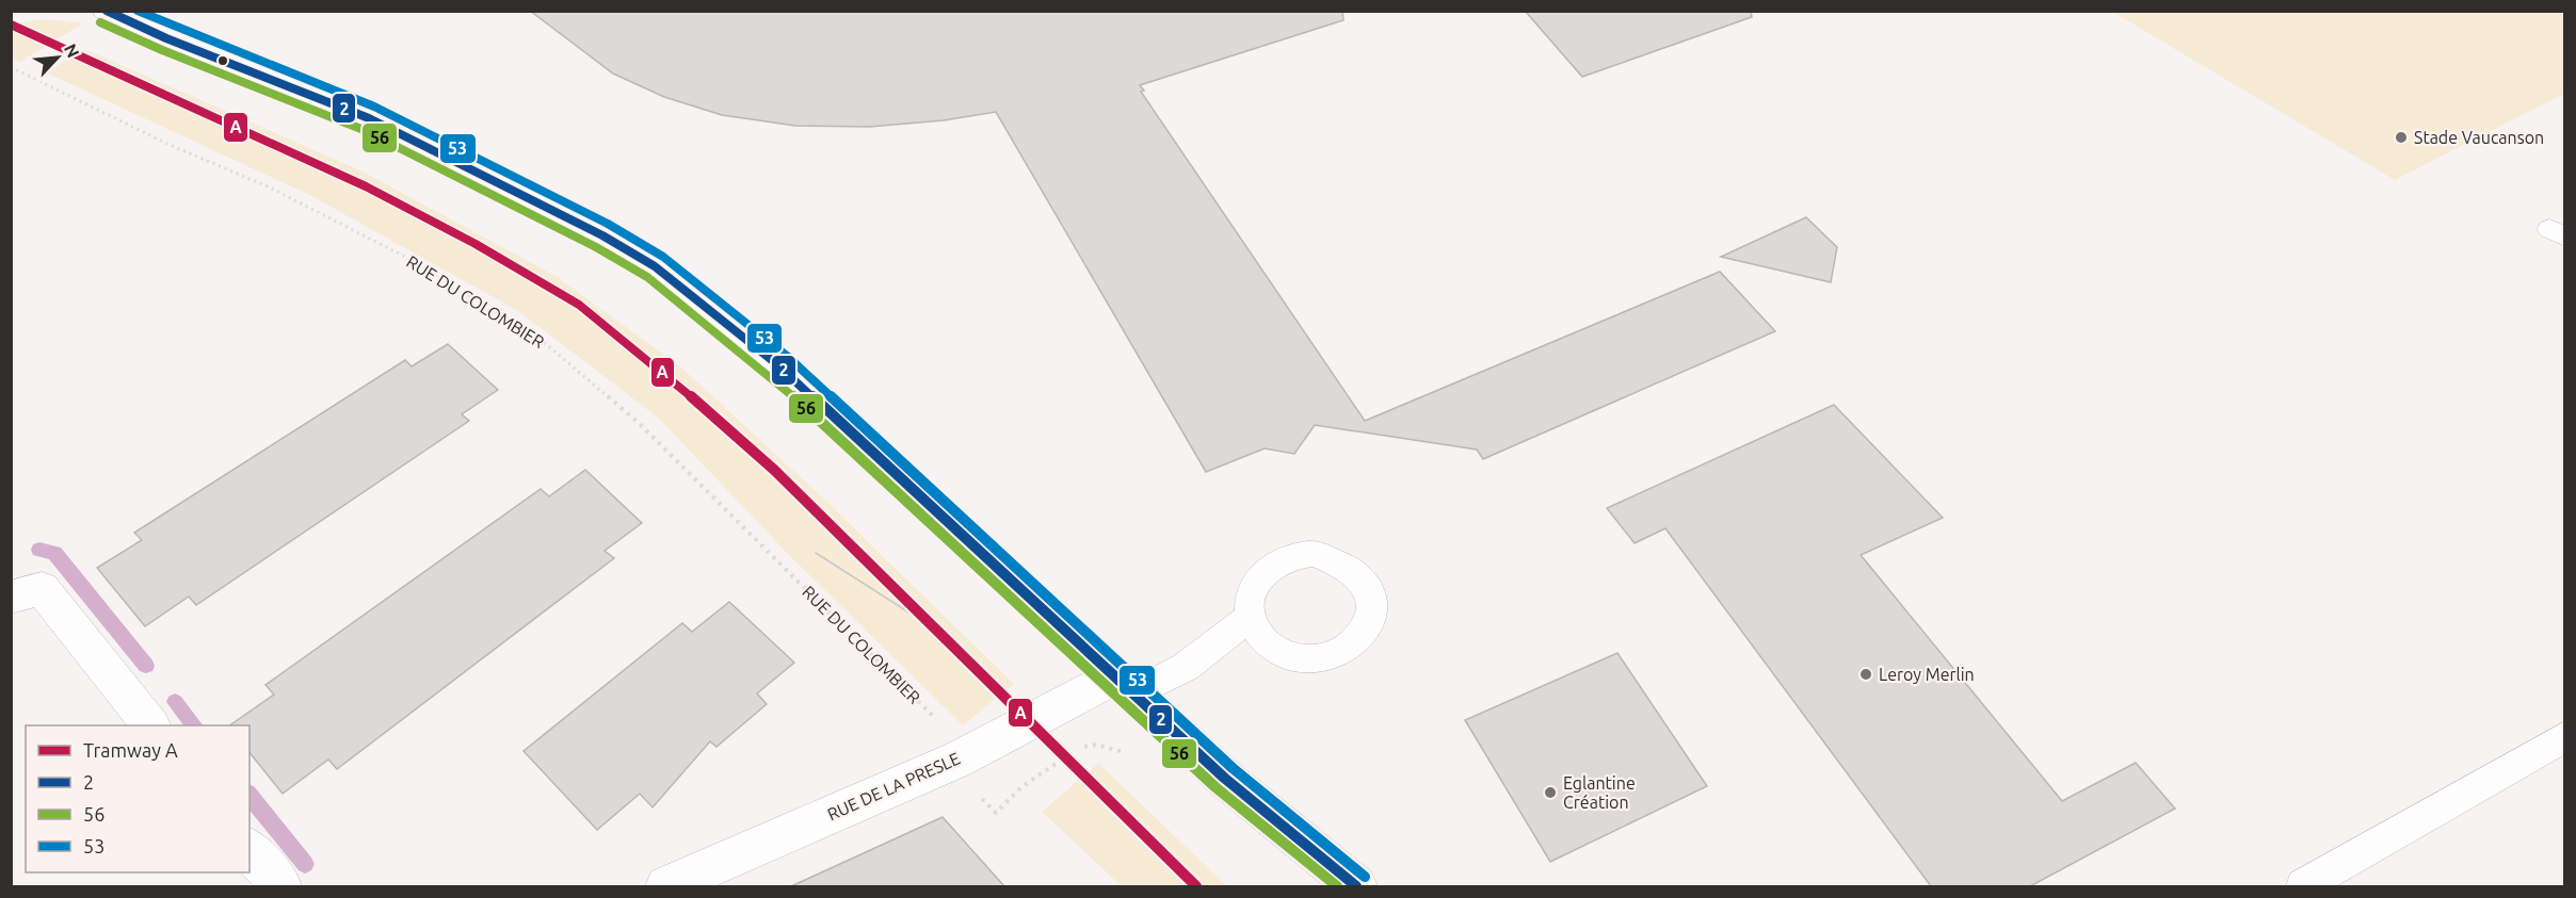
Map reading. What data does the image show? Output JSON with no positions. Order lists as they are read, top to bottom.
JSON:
{
  "streets": {
    "street": ["RUE DE LA PRESLE"],
    "path": ["RUE DU COLOMBIER"]
  },
  "places": ["Stade Vaucanson", "Leroy Merlin", "Eglantine Création"],
  "lines": [
    "transit line 2",
    "transit line 53",
    "transit line 56",
    "tram line A"
  ],
  "legend": [
    "Tramway A",
    "2",
    "56",
    "53"
  ],
  "north": "top right"
}
